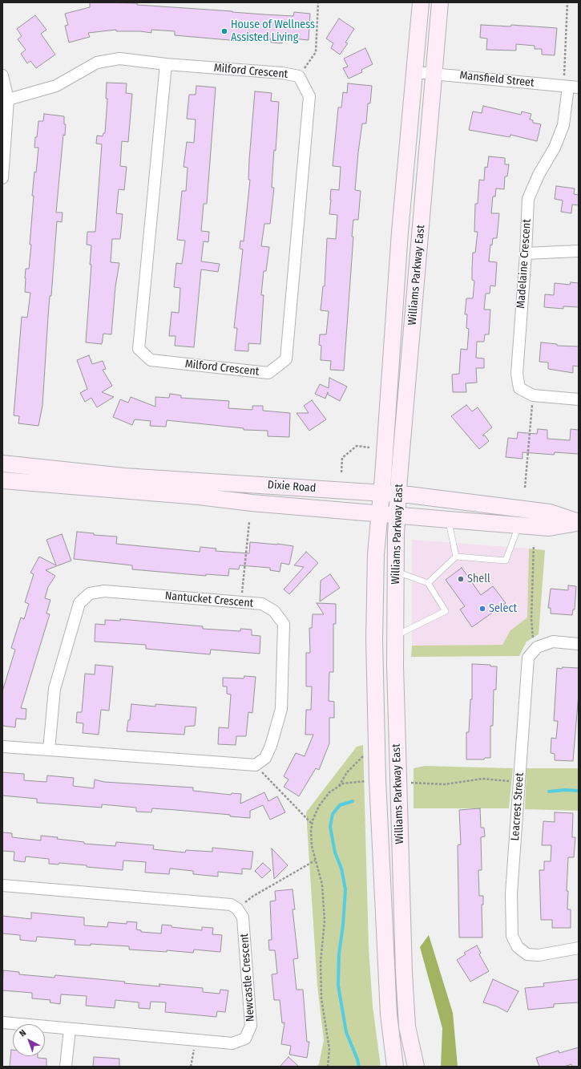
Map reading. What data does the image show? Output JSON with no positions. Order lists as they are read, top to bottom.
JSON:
{
  "streets": {
    "main road": ["Williams Parkway East", "Dixie Road"],
    "street": [
      "Milford Crescent",
      "Mansfield Street",
      "Madelaine Crescent",
      "Nantucket Crescent",
      "Leacrest Street",
      "Newcastle Crescent"
    ]
  },
  "crossings": [
    ["Mansfield Street", "Madelaine Crescent"],
    ["Mansfield Street", "Williams Parkway East"],
    ["Williams Parkway East", "Dixie Road"]
  ],
  "places": ["House of Wellness Assisted Living", "Shell", "Select"],
  "north": "top left"
}
